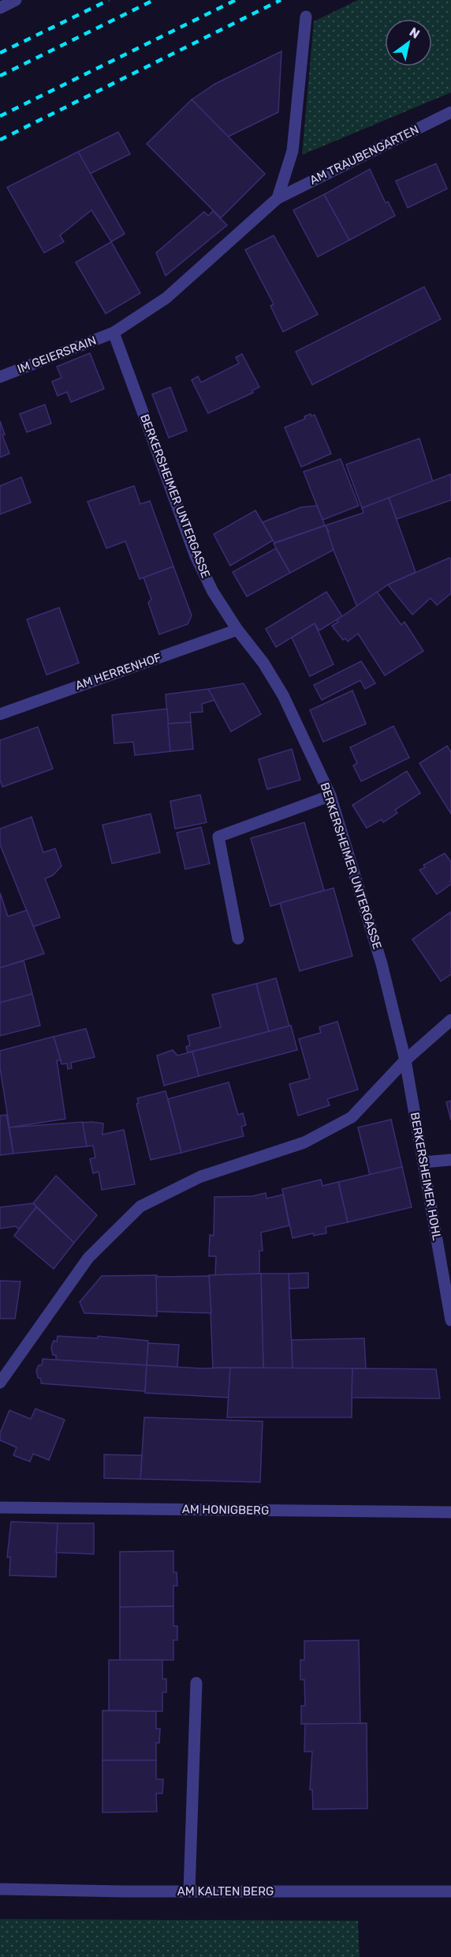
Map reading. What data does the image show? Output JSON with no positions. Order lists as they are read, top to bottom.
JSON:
{
  "streets": {
    "street": [
      "AM TRAUBENGARTEN",
      "IM GEIERSRAIN",
      "BERKERSHEIMER UNTERGASSE",
      "AM HERRENHOF",
      "BERKERSHEIMER HOHL",
      "AM HONIGBERG",
      "AM KALTEN BERG"
    ]
  },
  "crossings": [
    ["IM GEIERSRAIN", "BERKERSHEIMER UNTERGASSE"],
    ["BERKERSHEIMER UNTERGASSE", "AM HERRENHOF"],
    ["BERKERSHEIMER UNTERGASSE", "BERKERSHEIMER HOHL"]
  ],
  "north": "top right"
}
